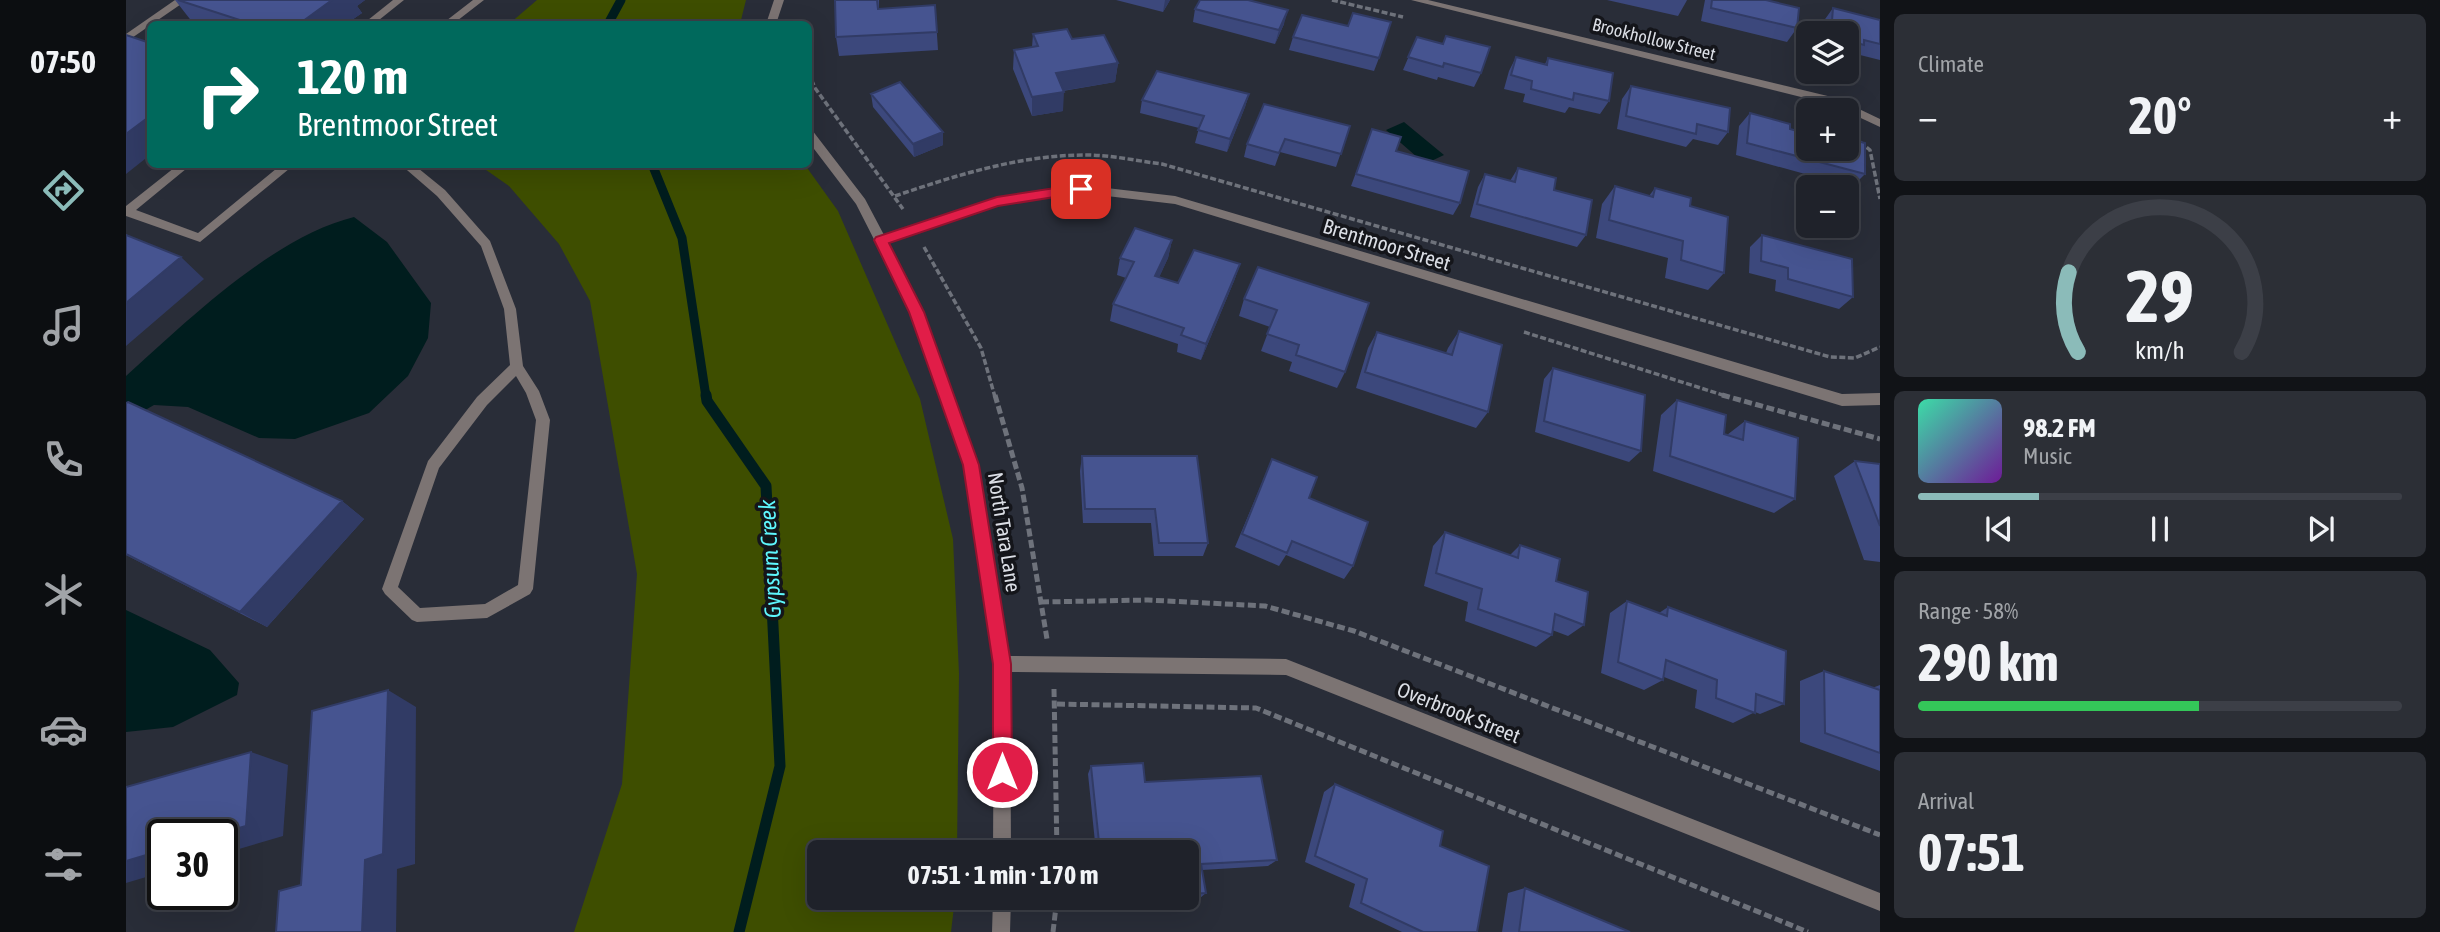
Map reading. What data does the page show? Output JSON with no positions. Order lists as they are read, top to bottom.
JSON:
{
  "streets": {
    "street": [
      "Brookhollow Street",
      "Brentmoor Street",
      "North Tara Lane",
      "Overbrook Street"
    ]
  },
  "crossings": [
    ["Brentmoor Street", "North Tara Lane"],
    ["North Tara Lane", "Overbrook Street"]
  ],
  "water": ["Gypsum Creek"],
  "page": {
    "tabs": "07:50",
    "tile": [
      "Climate",
      ["Range · 58%", "290 km"],
      ["Arrival", "07:51"]
    ],
    "map_buttons": ["+", "−"],
    "turn": ["120 m", "Brentmoor Street"],
    "heat": ["−", "20°", "+"],
    "song": ["98.2 FM", "Music"],
    "limit": "30",
    "trip": "07:51 · 1 min · 170 m",
    "gauge": ["29", "km/h"]
  }
}
